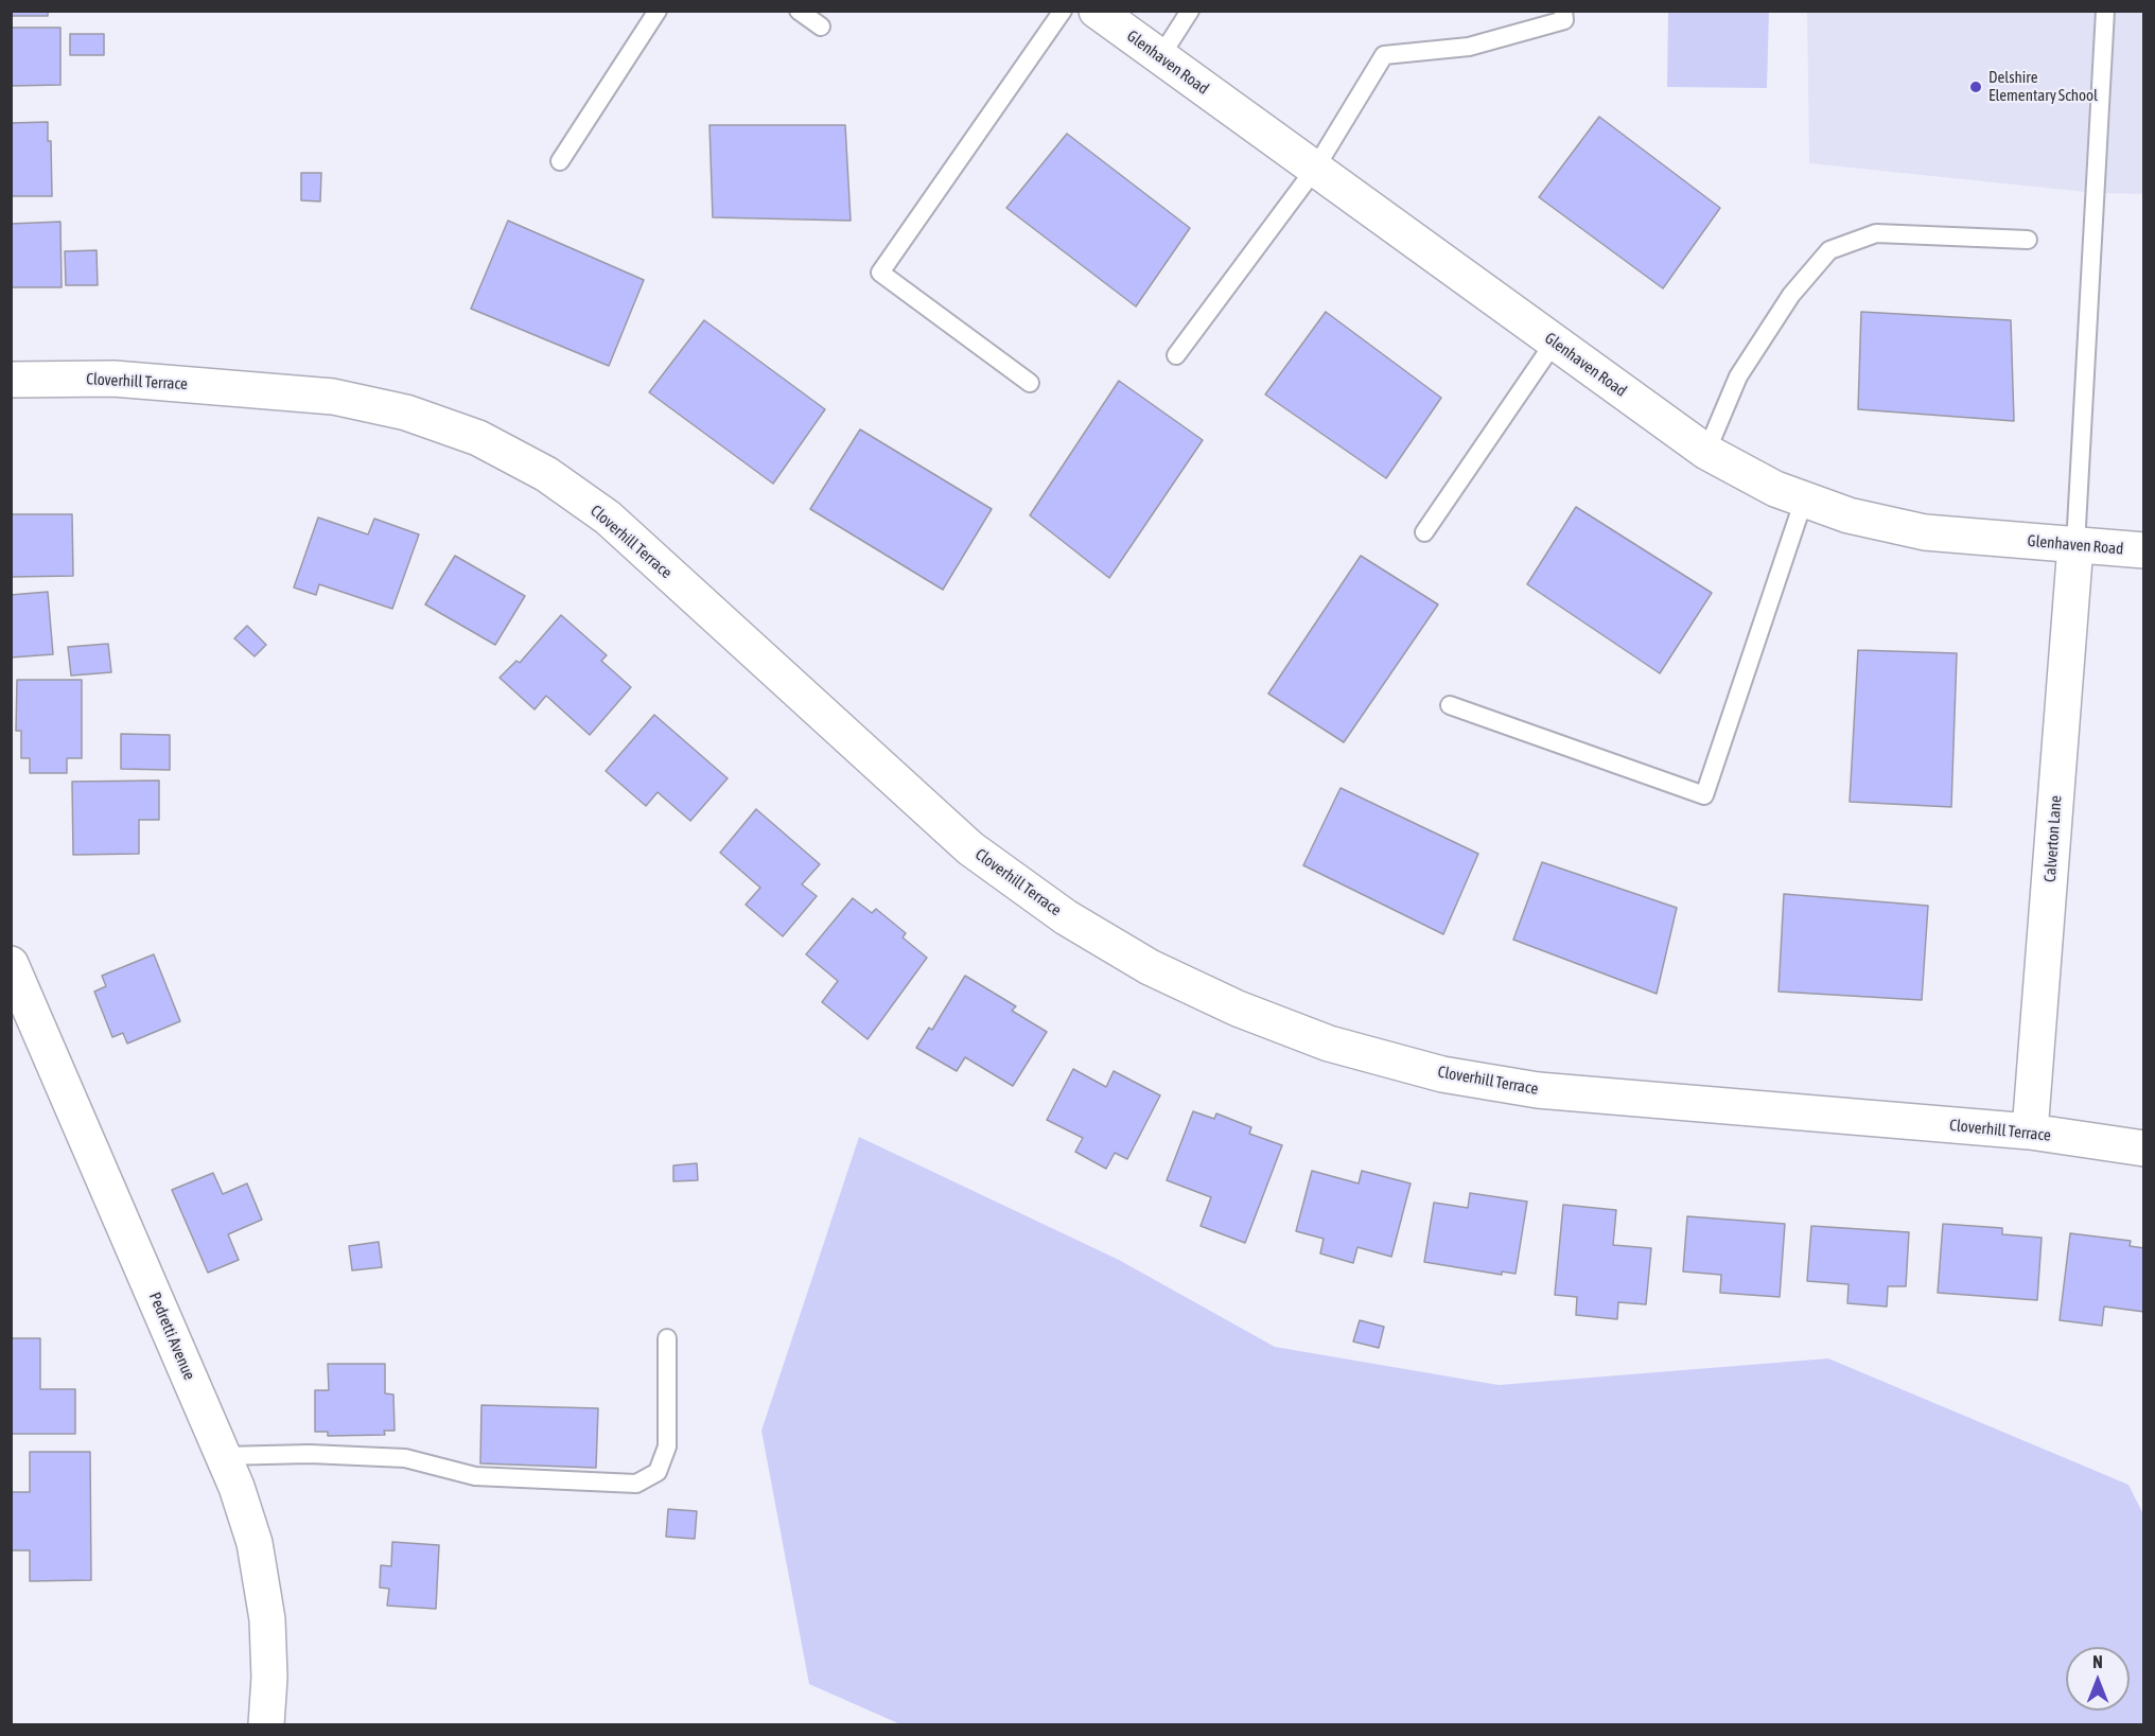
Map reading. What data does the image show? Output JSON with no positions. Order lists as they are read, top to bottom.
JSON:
{
  "streets": {
    "street": [
      "Glenhaven Road",
      "Cloverhill Terrace",
      "Calverton Lane",
      "Pedretti Avenue"
    ]
  },
  "crossings": [
    ["Glenhaven Road", "Calverton Lane"],
    ["Cloverhill Terrace", "Calverton Lane"]
  ],
  "places": ["Delshire Elementary School"],
  "north": "top"
}
